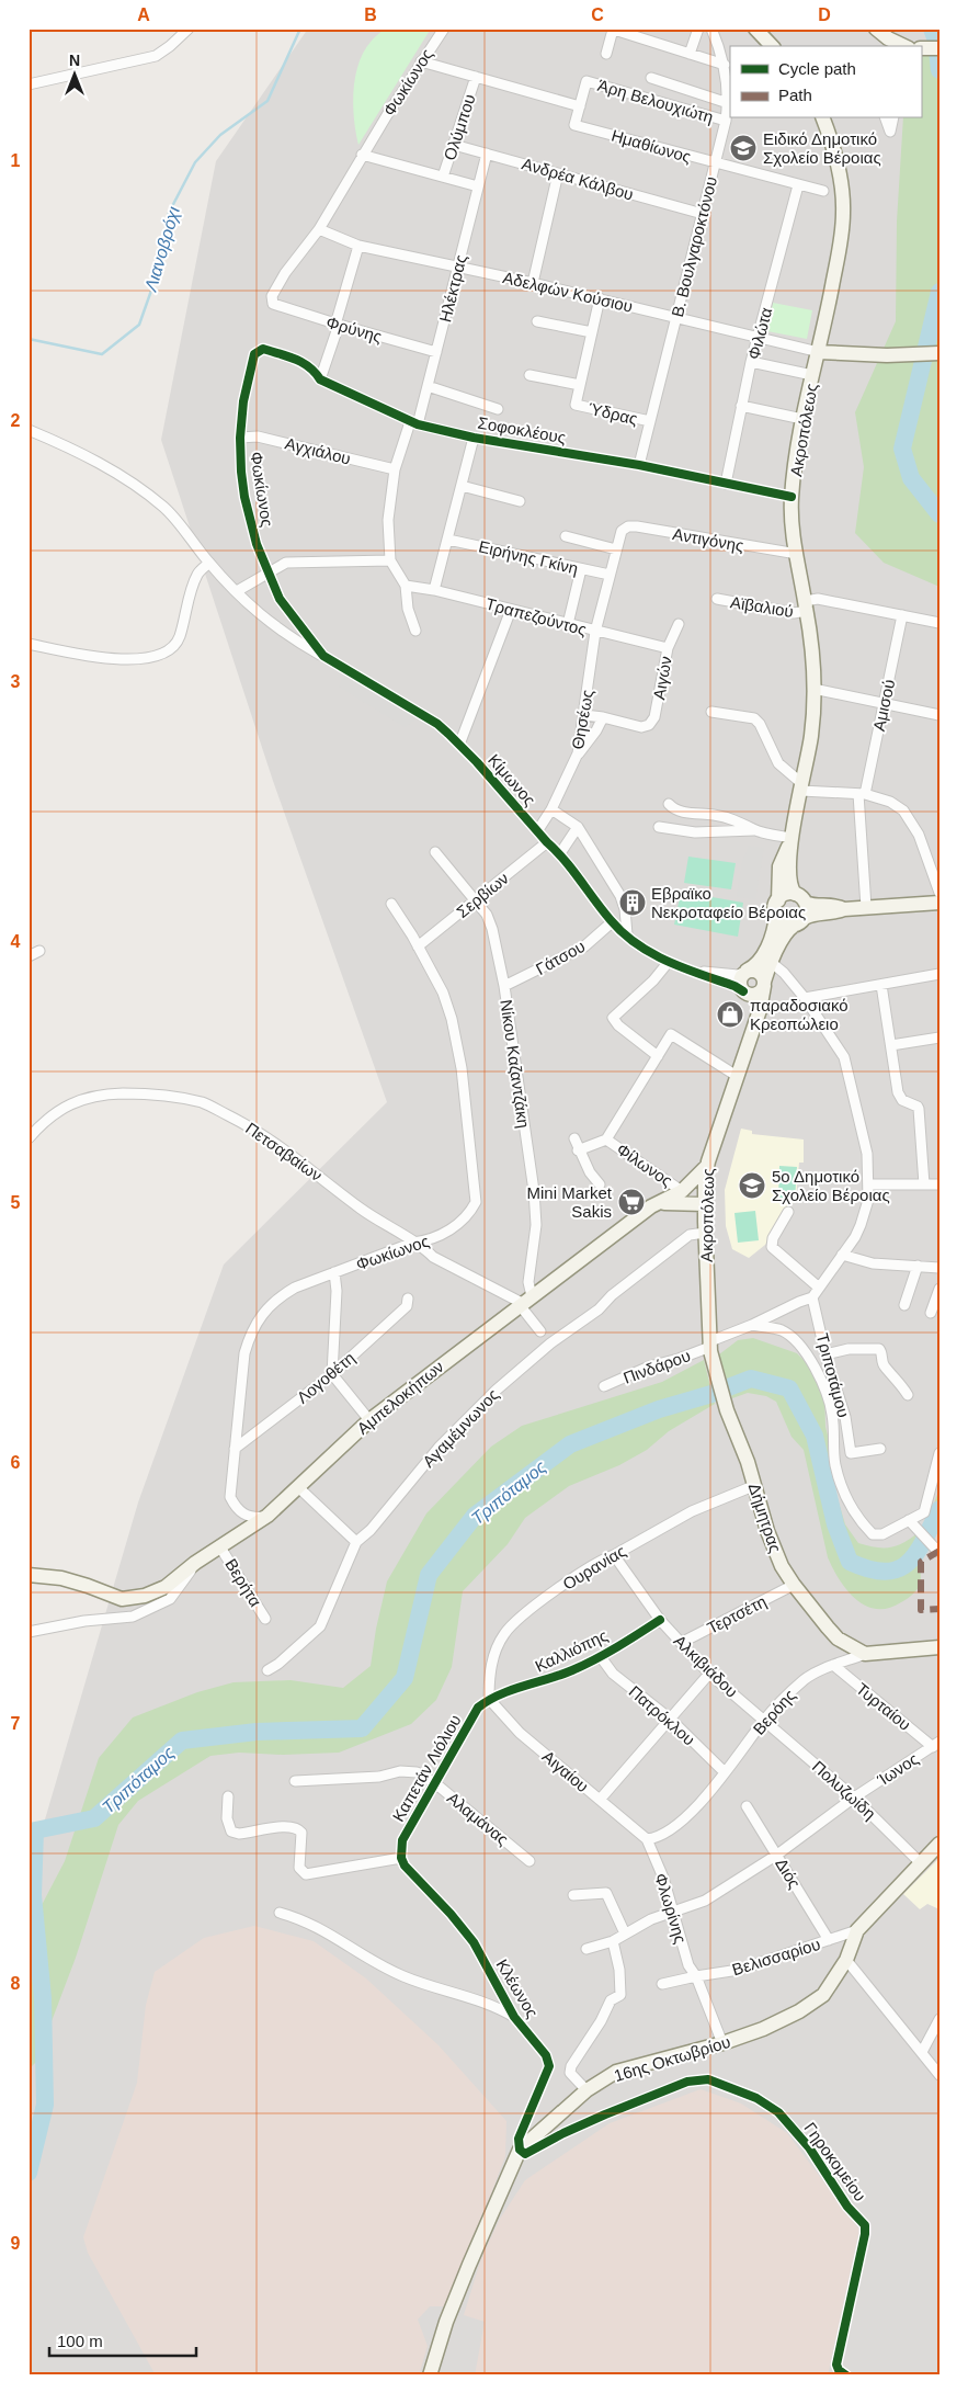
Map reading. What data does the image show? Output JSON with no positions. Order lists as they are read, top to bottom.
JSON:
{
  "streets": {
    "street": [
      "Φωκίωνος",
      "Άρη Βελουχιώτη",
      "Ολύμπου",
      "Ημαθίωνος",
      "Ανδρέα Κάλβου",
      "Β. Βουλγαροκτόνου",
      "Ηλέκτρας",
      "Αδελφών Κούσιου",
      "Φρύνης",
      "Φιλώτα",
      "Ύδρας",
      "Σοφοκλέους",
      "Ακροπόλεως",
      "Αγχιάλου",
      "Αντιγόνης",
      "Ειρήνης Γκίνη",
      "Αϊβαλιού",
      "Τραπεζούντος",
      "Αιγών",
      "Αμισού",
      "Θησέως",
      "Κίμωνος",
      "Σερβίων",
      "Γάτσου",
      "Νίκου Καζαντζάκη",
      "Πετσαβαίων",
      "Φίλωνος",
      "Πινδάρου",
      "Τριποτάμου",
      "Λογοθέτη",
      "Αμπελοκήπων",
      "Αγαμέμνωνος",
      "Δήμητρας",
      "Ουρανίας",
      "Βερήτα",
      "Τερτσέτη",
      "Καλλιόπης",
      "Αλκιβιάδου",
      "Τυρταίου",
      "Βερόης",
      "Πατρόκλου",
      "Καπετάν Λιόλιου",
      "Ίωνος",
      "Αιγαίου",
      "Πολυζωίδη",
      "Αλαμάνας",
      "Διός",
      "Φλωρίνης",
      "Βελισσαρίου",
      "Κλέωνος",
      "16ης Οκτωβρίου",
      "Γηροκομείου"
    ]
  },
  "crossings": [
    ["Φωκίωνος", "Αδελφών Κούσιου"],
    ["Φωκίωνος", "Φρύνης"],
    ["Φωκίωνος", "Σοφοκλέους"],
    ["Φωκίωνος", "Αγχιάλου"],
    ["Φωκίωνος", "Κίμωνος"],
    ["Φωκίωνος", "Σερβίων"],
    ["Φωκίωνος", "Πετσαβαίων"],
    ["Φωκίωνος", "Λογοθέτη"],
    ["Φωκίωνος", "Αμπελοκήπων"],
    ["Άρη Βελουχιώτη", "Ημαθίωνος"],
    ["Άρη Βελουχιώτη", "Β. Βουλγαροκτόνου"],
    ["Ολύμπου", "Ανδρέα Κάλβου"],
    ["Ημαθίωνος", "Β. Βουλγαροκτόνου"],
    ["Ημαθίωνος", "Φιλώτα"],
    ["Ανδρέα Κάλβου", "Β. Βουλγαροκτόνου"],
    ["Ανδρέα Κάλβου", "Ηλέκτρας"],
    ["Β. Βουλγαροκτόνου", "Αδελφών Κούσιου"],
    ["Β. Βουλγαροκτόνου", "Ύδρας"],
    ["Β. Βουλγαροκτόνου", "Σοφοκλέους"],
    ["Ηλέκτρας", "Αδελφών Κούσιου"],
    ["Ηλέκτρας", "Φρύνης"],
    ["Ηλέκτρας", "Σοφοκλέους"],
    ["Ηλέκτρας", "Αγχιάλου"],
    ["Ηλέκτρας", "Τραπεζούντος"],
    ["Αδελφών Κούσιου", "Φιλώτα"],
    ["Αδελφών Κούσιου", "Ακροπόλεως"],
    ["Φιλώτα", "Σοφοκλέους"],
    ["Σοφοκλέους", "Ακροπόλεως"],
    ["Ακροπόλεως", "Αντιγόνης"],
    ["Ακροπόλεως", "Αϊβαλιού"],
    ["Ακροπόλεως", "Κίμωνος"],
    ["Ακροπόλεως", "Πινδάρου"],
    ["Ακροπόλεως", "Αγαμέμνωνος"],
    ["Ακροπόλεως", "Δήμητρας"],
    ["Αϊβαλιού", "Αμισού"],
    ["Τραπεζούντος", "Αιγών"],
    ["Τραπεζούντος", "Θησέως"],
    ["Θησέως", "Κίμωνος"],
    ["Κίμωνος", "Σερβίων"],
    ["Κίμωνος", "Γάτσου"],
    ["Σερβίων", "Νίκου Καζαντζάκη"],
    ["Γάτσου", "Νίκου Καζαντζάκη"],
    ["Νίκου Καζαντζάκη", "Πετσαβαίων"],
    ["Νίκου Καζαντζάκη", "Αμπελοκήπων"],
    ["Πετσαβαίων", "Αμπελοκήπων"],
    ["Φίλωνος", "Αμπελοκήπων"],
    ["Πινδάρου", "Τριποτάμου"],
    ["Πινδάρου", "Δήμητρας"],
    ["Αμπελοκήπων", "Βερήτα"],
    ["Δήμητρας", "Ουρανίας"],
    ["Δήμητρας", "Τερτσέτη"],
    ["Δήμητρας", "Βερόης"],
    ["Ουρανίας", "Καλλιόπης"],
    ["Ουρανίας", "Αλκιβιάδου"],
    ["Ουρανίας", "Καπετάν Λιόλιου"],
    ["Ουρανίας", "Αιγαίου"],
    ["Τερτσέτη", "Αλκιβιάδου"],
    ["Καλλιόπης", "Αλκιβιάδου"],
    ["Καλλιόπης", "Πατρόκλου"],
    ["Καλλιόπης", "Καπετάν Λιόλιου"],
    ["Καλλιόπης", "Αιγαίου"],
    ["Αλκιβιάδου", "Βερόης"],
    ["Αλκιβιάδου", "Πολυζωίδη"],
    ["Τυρταίου", "Βερόης"],
    ["Τυρταίου", "Ίωνος"],
    ["Βερόης", "Πατρόκλου"],
    ["Βερόης", "Αιγαίου"],
    ["Βερόης", "Πολυζωίδη"],
    ["Βερόης", "Φλωρίνης"],
    ["Καπετάν Λιόλιου", "Αιγαίου"],
    ["Καπετάν Λιόλιου", "Αλαμάνας"],
    ["Καπετάν Λιόλιου", "Κλέωνος"],
    ["Ίωνος", "Πολυζωίδη"],
    ["Ίωνος", "Διός"],
    ["Ίωνος", "Φλωρίνης"],
    ["Αιγαίου", "Φλωρίνης"],
    ["Πολυζωίδη", "16ης Οκτωβρίου"],
    ["Διός", "Βελισσαρίου"],
    ["Φλωρίνης", "Βελισσαρίου"],
    ["Φλωρίνης", "16ης Οκτωβρίου"],
    ["Βελισσαρίου", "16ης Οκτωβρίου"],
    ["Κλέωνος", "16ης Οκτωβρίου"],
    ["Κλέωνος", "Γηροκομείου"],
    ["16ης Οκτωβρίου", "Γηροκομείου"]
  ],
  "water": ["Λιανοβρόχι", "Τριπόταμος"],
  "places": {
    "school or university": ["Ειδικό Δημοτικό Σχολείο Βέροιας", "5ο Δημοτικό Σχολείο Βέροιας"],
    "building": ["Εβραϊκο Νεκροταφείο Βέροιας"],
    "shop": ["παραδοσιακό Κρεοπώλειο"],
    "supermarket": ["Mini Market Sakis"]
  },
  "legend": ["Cycle path", "Path"],
  "scale_bar": "100 m",
  "north": "top",
  "grid": {
    "columns": [
      "A",
      "B",
      "C",
      "D"
    ],
    "rows": [
      "1",
      "2",
      "3",
      "4",
      "5",
      "6",
      "7",
      "8",
      "9"
    ]
  }
}
